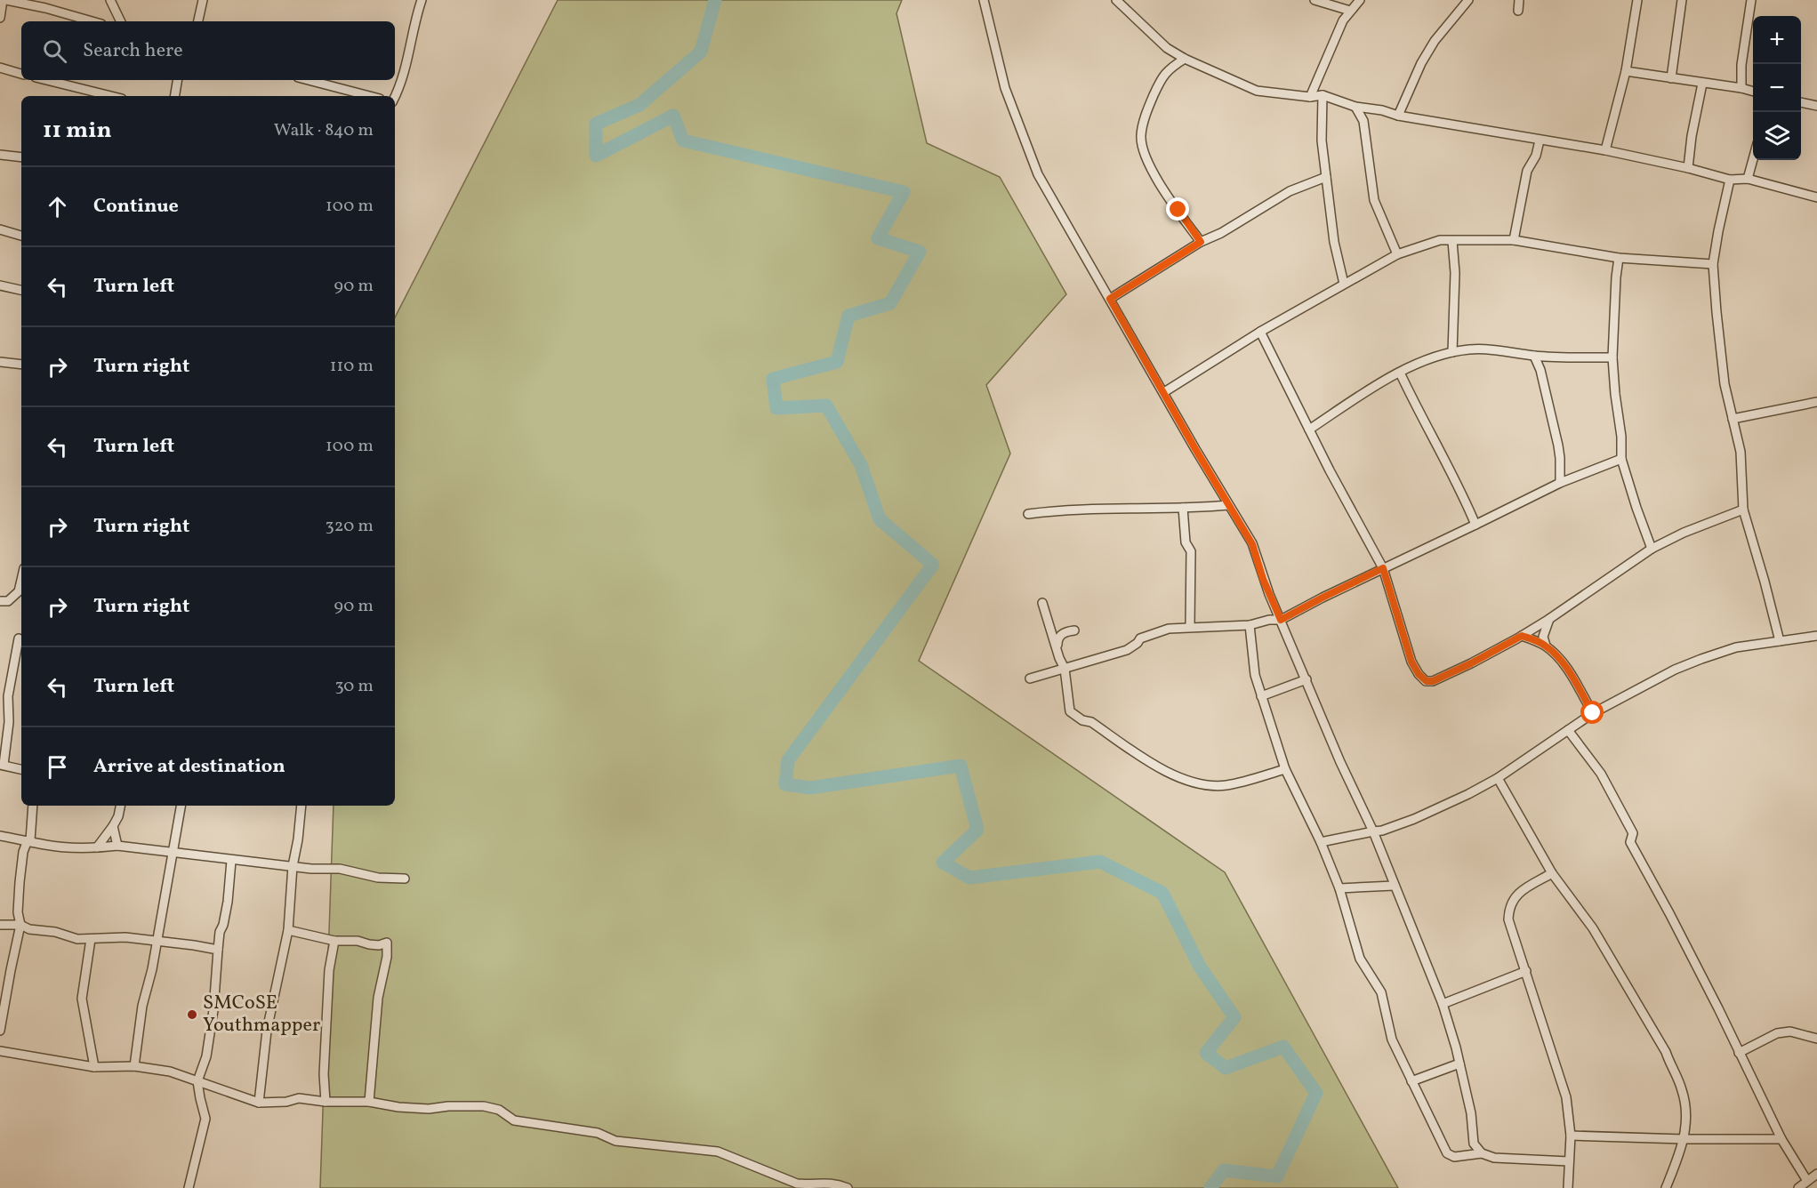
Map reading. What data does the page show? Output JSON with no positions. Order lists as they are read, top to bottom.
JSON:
{
  "places": ["SMCoSE Youthmapper"],
  "page": {
    "map_buttons": ["+", "−"],
    "search": "Search here",
    "heading": ["11 min", "Walk · 840 m"],
    "list": [
      ["Continue", "100 m"],
      ["Turn left", "90 m"],
      ["Turn right", "110 m"],
      ["Turn left", "100 m"],
      ["Turn right", "320 m"],
      ["Turn right", "90 m"],
      ["Turn left", "30 m"],
      "Arrive at destination"
    ]
  }
}
